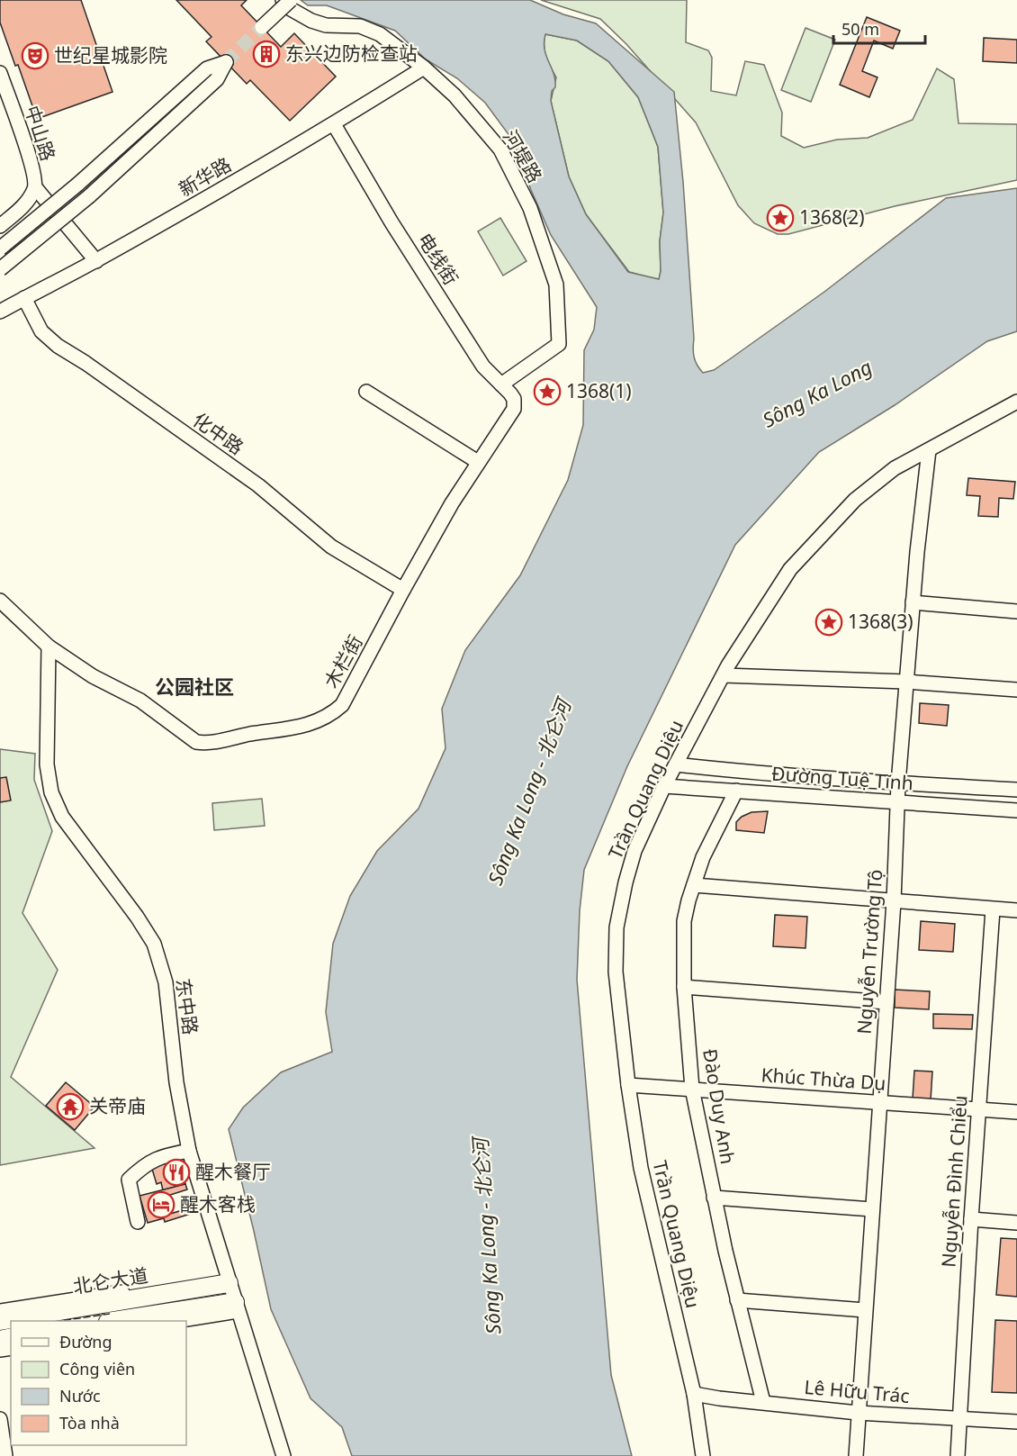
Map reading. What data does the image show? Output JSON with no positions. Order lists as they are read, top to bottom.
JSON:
{
  "streets": {
    "main road": ["北仑大道"],
    "street": [
      "中山路",
      "河堤路",
      "新华路",
      "电线街",
      "化中路",
      "木栏街",
      "Đường Tuệ Tĩnh",
      "Trần Quang Diệu",
      "Nguyễn Trường Tộ",
      "东中路",
      "Khúc Thừa Dụ",
      "Đào Duy Anh",
      "Nguyễn Đình Chiểu",
      "Lê Hữu Trác"
    ]
  },
  "crossings": [
    ["河堤路", "新华路"],
    ["河堤路", "电线街"],
    ["新华路", "电线街"],
    ["新华路", "化中路"],
    ["电线街", "木栏街"],
    ["化中路", "木栏街"],
    ["木栏街", "东中路"],
    ["Đường Tuệ Tĩnh", "Trần Quang Diệu"],
    ["Đường Tuệ Tĩnh", "Nguyễn Trường Tộ"],
    ["Đường Tuệ Tĩnh", "Đào Duy Anh"],
    ["Trần Quang Diệu", "Nguyễn Trường Tộ"],
    ["Trần Quang Diệu", "Khúc Thừa Dụ"],
    ["Trần Quang Diệu", "Lê Hữu Trác"],
    ["Nguyễn Trường Tộ", "Khúc Thừa Dụ"],
    ["Nguyễn Trường Tộ", "Lê Hữu Trác"],
    ["东中路", "北仑大道"],
    ["Khúc Thừa Dụ", "Đào Duy Anh"],
    ["Khúc Thừa Dụ", "Nguyễn Đình Chiểu"],
    ["Đào Duy Anh", "Lê Hữu Trác"],
    ["Nguyễn Đình Chiểu", "Lê Hữu Trác"]
  ],
  "districts": ["公园社区"],
  "water": ["Sông Ka Long", "Sông Ka Long - 北仑河"],
  "places": {
    "building": ["东兴边防检查站"],
    "theatre": ["世纪星城影院"],
    "place": ["1368(2)", "1368(1)", "1368(3)"],
    "temple": ["关帝庙"],
    "restaurant": ["醒木餐厅"],
    "hotel": ["醒木客栈"]
  },
  "legend": [
    "Đường",
    "Công viên",
    "Nước",
    "Tòa nhà"
  ],
  "scale_bar": "50 m"
}
